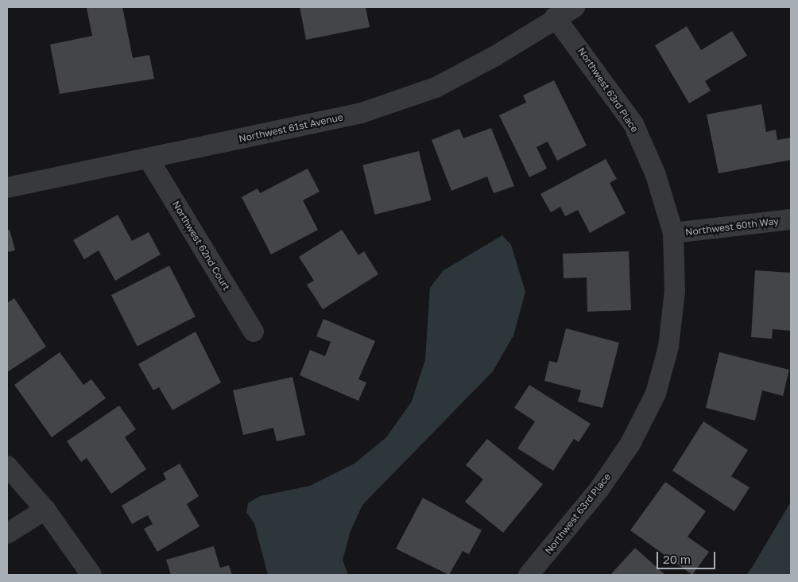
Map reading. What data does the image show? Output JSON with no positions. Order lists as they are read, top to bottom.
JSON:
{
  "streets": {
    "street": [
      "Northwest 63rd Place",
      "Northwest 61st Avenue",
      "Northwest 60th Way",
      "Northwest 62nd Court"
    ]
  },
  "crossings": [
    ["Northwest 63rd Place", "Northwest 61st Avenue"],
    ["Northwest 63rd Place", "Northwest 60th Way"],
    ["Northwest 61st Avenue", "Northwest 62nd Court"]
  ],
  "scale_bar": "20 m"
}
